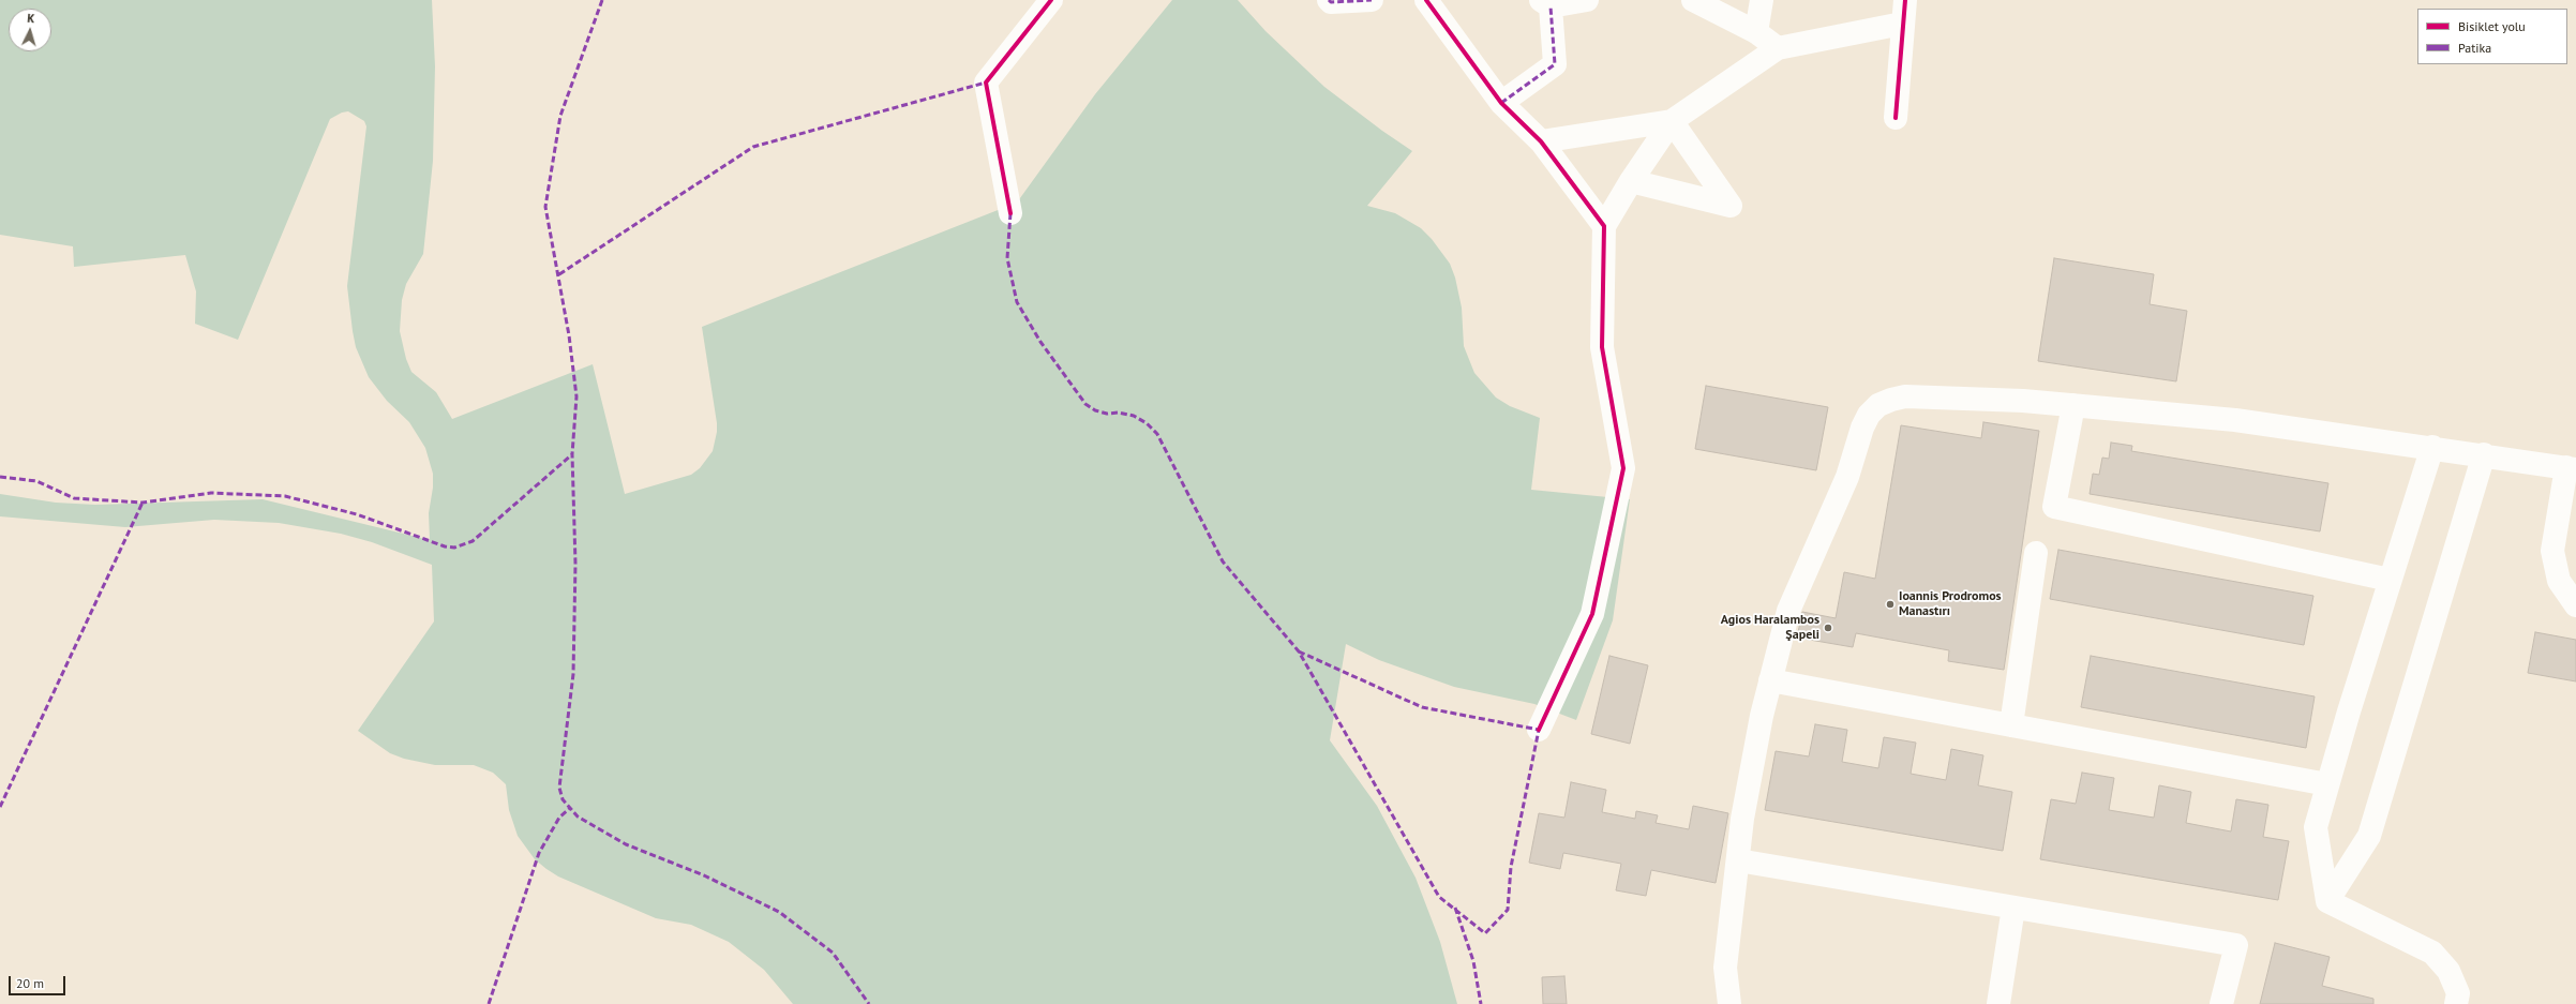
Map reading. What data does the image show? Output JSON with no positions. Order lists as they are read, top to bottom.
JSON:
{
  "places": ["Ioannis Prodromos Manastırı", "Agios Haralambos Şapeli"],
  "legend": ["Bisiklet yolu", "Patika"],
  "scale_bar": "20 m",
  "north": "top"
}
